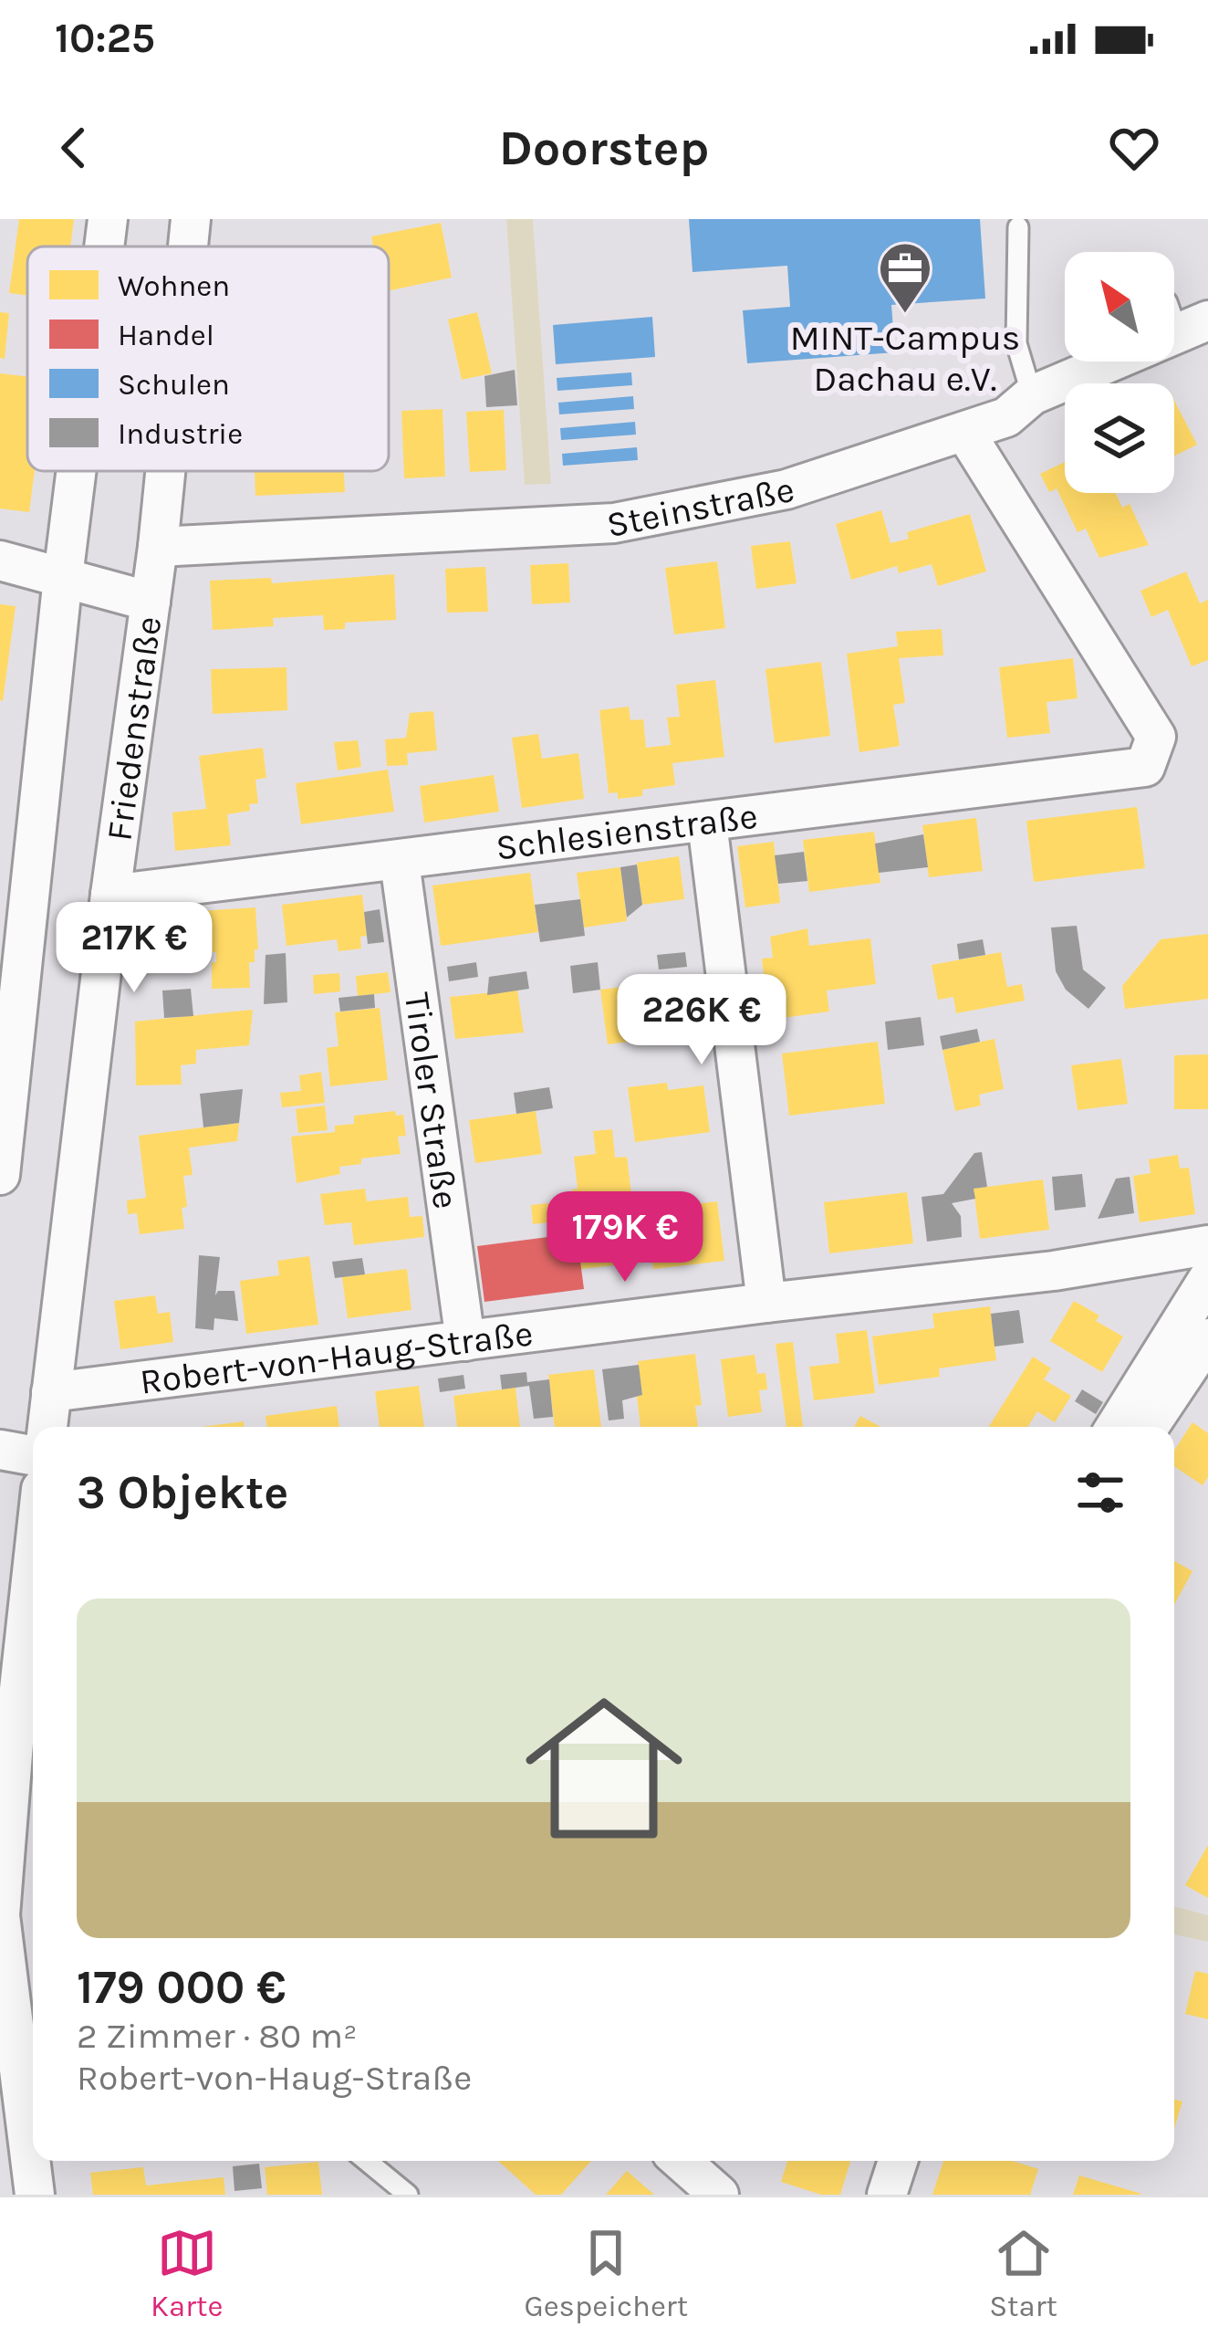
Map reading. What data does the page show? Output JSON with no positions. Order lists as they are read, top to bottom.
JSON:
{
  "streets": {
    "street": [
      "Steinstraße",
      "Friedenstraße",
      "Schlesienstraße",
      "Tiroler Straße",
      "Robert-von-Haug-Straße"
    ]
  },
  "crossings": [
    ["Steinstraße", "Friedenstraße"],
    ["Steinstraße", "Schlesienstraße"],
    ["Friedenstraße", "Schlesienstraße"],
    ["Friedenstraße", "Robert-von-Haug-Straße"],
    ["Schlesienstraße", "Tiroler Straße"],
    ["Tiroler Straße", "Robert-von-Haug-Straße"]
  ],
  "places": {
    "office": ["MINT-Campus Dachau e.V."]
  },
  "legend": [
    "Wohnen",
    "Handel",
    "Schulen",
    "Industrie"
  ],
  "north": "top left",
  "page": {
    "status": "10:25",
    "header": "Doorstep",
    "price": ["217K €", "226K €", "179K €"],
    "heading": "3 Objekte",
    "list": [
      {
        "name": "179 000 €",
        "note": "2 Zimmer · 80 m² · Robert-von-Haug-Straße"
      }
    ],
    "tabs": ["Karte", "Gespeichert", "Start"]
  }
}
